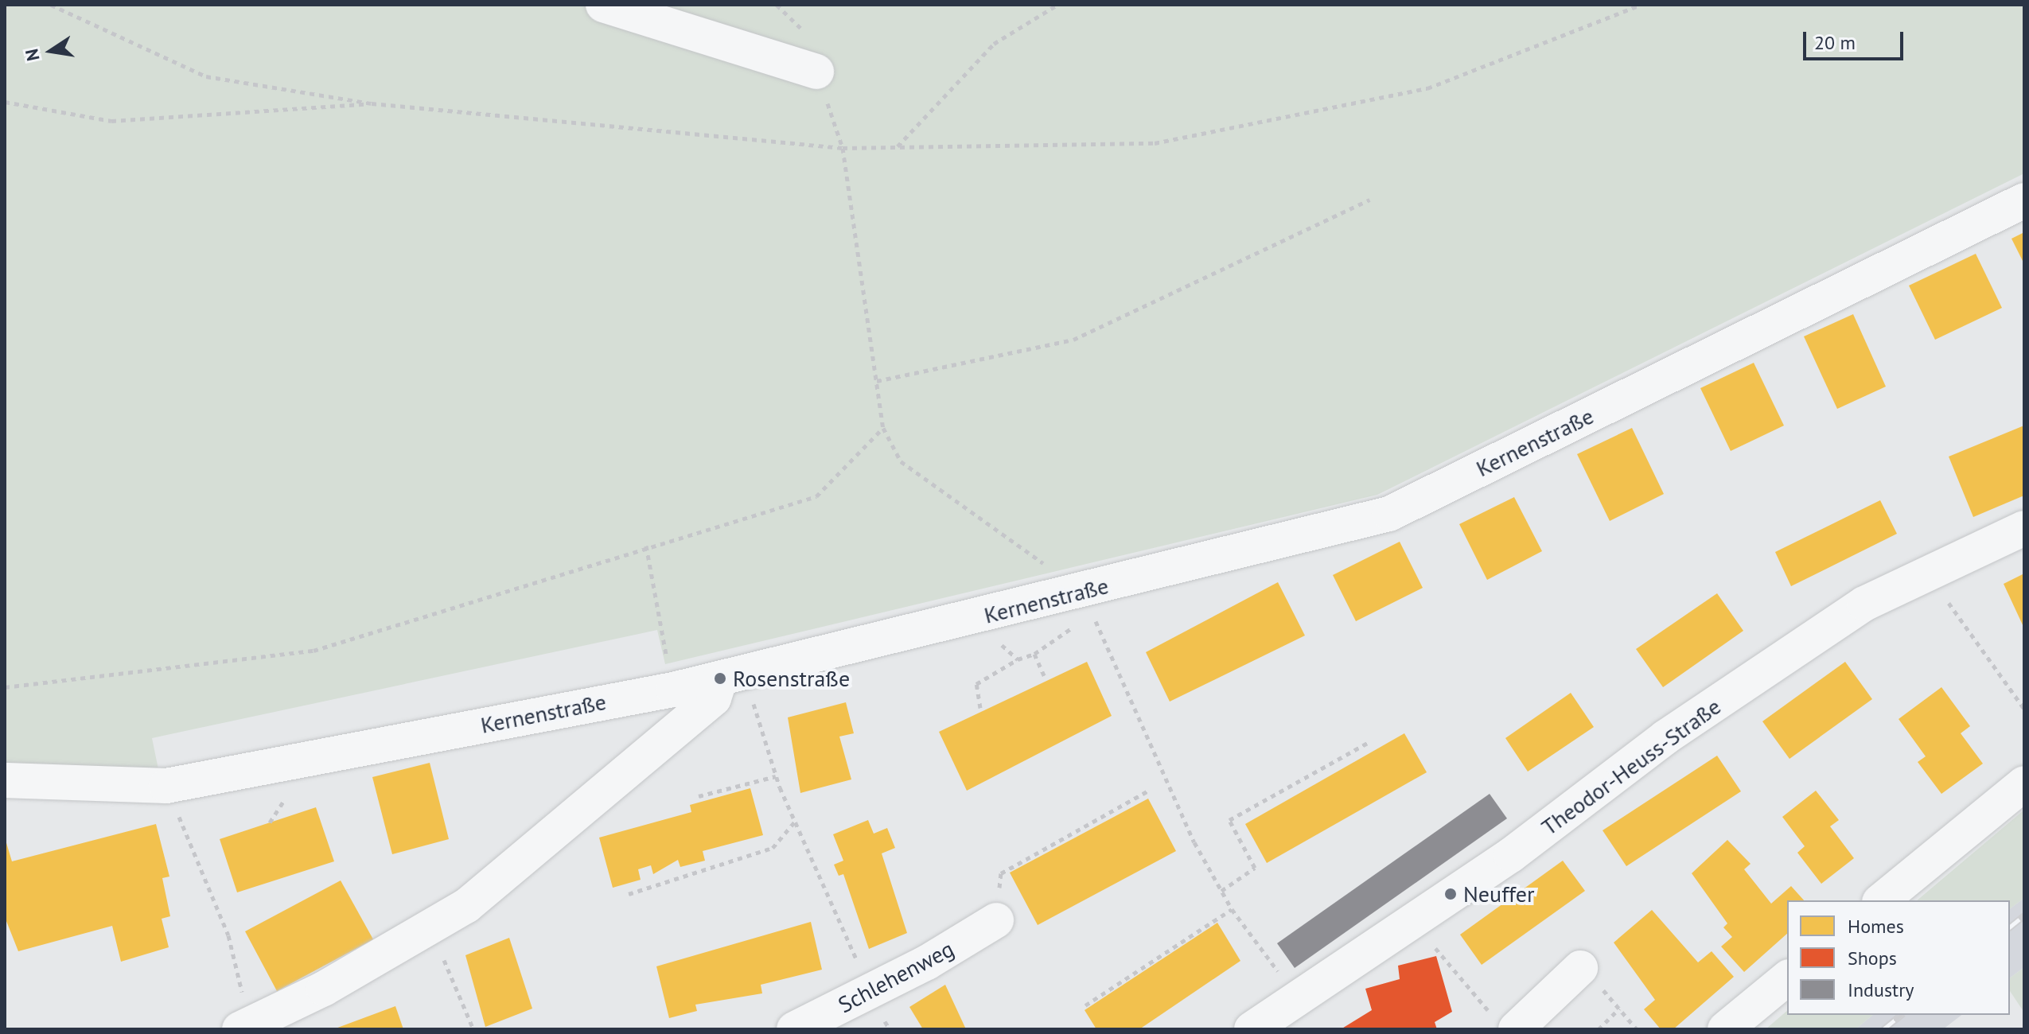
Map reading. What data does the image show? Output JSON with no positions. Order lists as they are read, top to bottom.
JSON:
{
  "streets": {
    "street": ["Kernenstraße", "Theodor-Heuss-Straße", "Schlehenweg"]
  },
  "places": ["Rosenstraße", "Neuffer"],
  "legend": ["Homes", "Shops", "Industry"],
  "scale_bar": "20 m",
  "north": "left"
}
